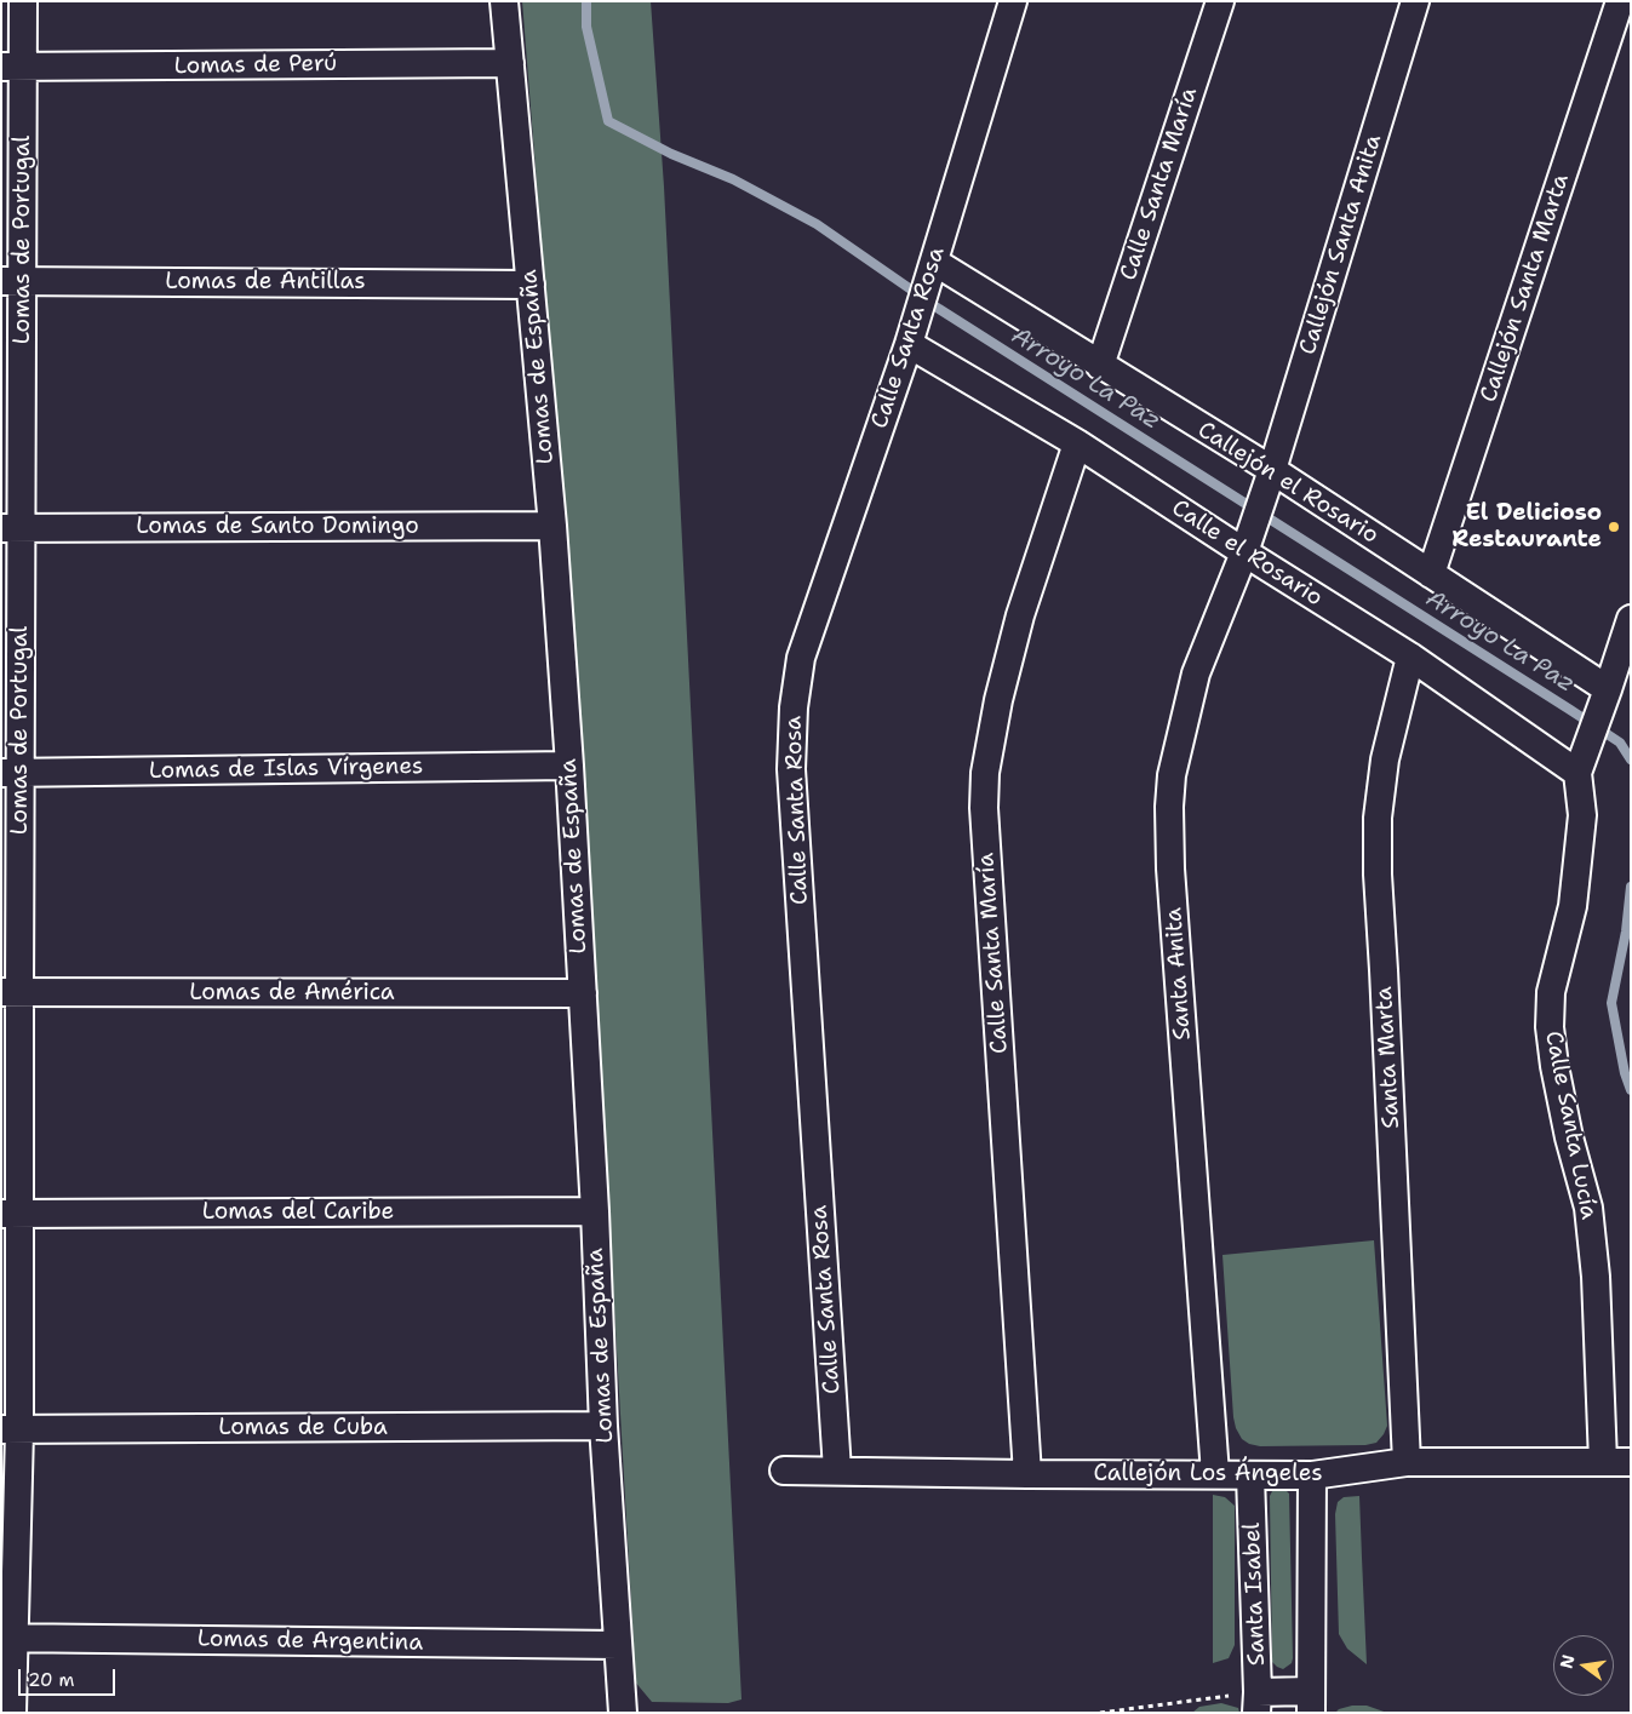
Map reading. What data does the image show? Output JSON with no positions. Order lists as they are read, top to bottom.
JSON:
{
  "streets": {
    "street": [
      "Lomas de Perú",
      "Calle Santa María",
      "Lomas de Portugal",
      "Callejón Santa Anita",
      "Lomas de Antillas",
      "Callejón Santa Marta",
      "Calle Santa Rosa",
      "Lomas de España",
      "Callejón el Rosario",
      "Lomas de Santo Domingo",
      "Calle el Rosario",
      "Lomas de Islas Vírgenes",
      "Santa Anita",
      "Lomas de América",
      "Santa Marta",
      "Calle Santa Lucía",
      "Lomas del Caribe",
      "Lomas de Cuba",
      "Callejón Los Ángeles",
      "Santa Isabel",
      "Lomas de Argentina"
    ]
  },
  "crossings": [
    ["Lomas de Perú", "Lomas de Portugal"],
    ["Lomas de Perú", "Lomas de España"],
    ["Calle Santa María", "Callejón el Rosario"],
    ["Calle Santa María", "Calle el Rosario"],
    ["Calle Santa María", "Callejón Los Ángeles"],
    ["Lomas de Portugal", "Lomas de Antillas"],
    ["Lomas de Portugal", "Lomas de Santo Domingo"],
    ["Lomas de Portugal", "Lomas de Islas Vírgenes"],
    ["Lomas de Portugal", "Lomas de América"],
    ["Lomas de Portugal", "Lomas del Caribe"],
    ["Lomas de Portugal", "Lomas de Cuba"],
    ["Lomas de Portugal", "Lomas de Argentina"],
    ["Callejón Santa Anita", "Callejón el Rosario"],
    ["Callejón Santa Anita", "Santa Anita"],
    ["Lomas de Antillas", "Lomas de España"],
    ["Callejón Santa Marta", "Callejón el Rosario"],
    ["Calle Santa Rosa", "Callejón el Rosario"],
    ["Calle Santa Rosa", "Calle el Rosario"],
    ["Calle Santa Rosa", "Callejón Los Ángeles"],
    ["Lomas de España", "Lomas de Santo Domingo"],
    ["Lomas de España", "Lomas de Islas Vírgenes"],
    ["Lomas de España", "Lomas de América"],
    ["Lomas de España", "Lomas del Caribe"],
    ["Lomas de España", "Lomas de Cuba"],
    ["Lomas de España", "Lomas de Argentina"],
    ["Callejón el Rosario", "Santa Anita"],
    ["Callejón el Rosario", "Calle Santa Lucía"],
    ["Calle el Rosario", "Santa Anita"],
    ["Calle el Rosario", "Santa Marta"],
    ["Calle el Rosario", "Calle Santa Lucía"],
    ["Santa Anita", "Callejón Los Ángeles"],
    ["Santa Marta", "Callejón Los Ángeles"],
    ["Calle Santa Lucía", "Callejón Los Ángeles"],
    ["Callejón Los Ángeles", "Santa Isabel"]
  ],
  "water": ["Arroyo La Paz"],
  "places": ["El Delicioso Restaurante"],
  "scale_bar": "20 m",
  "north": "left"
}
